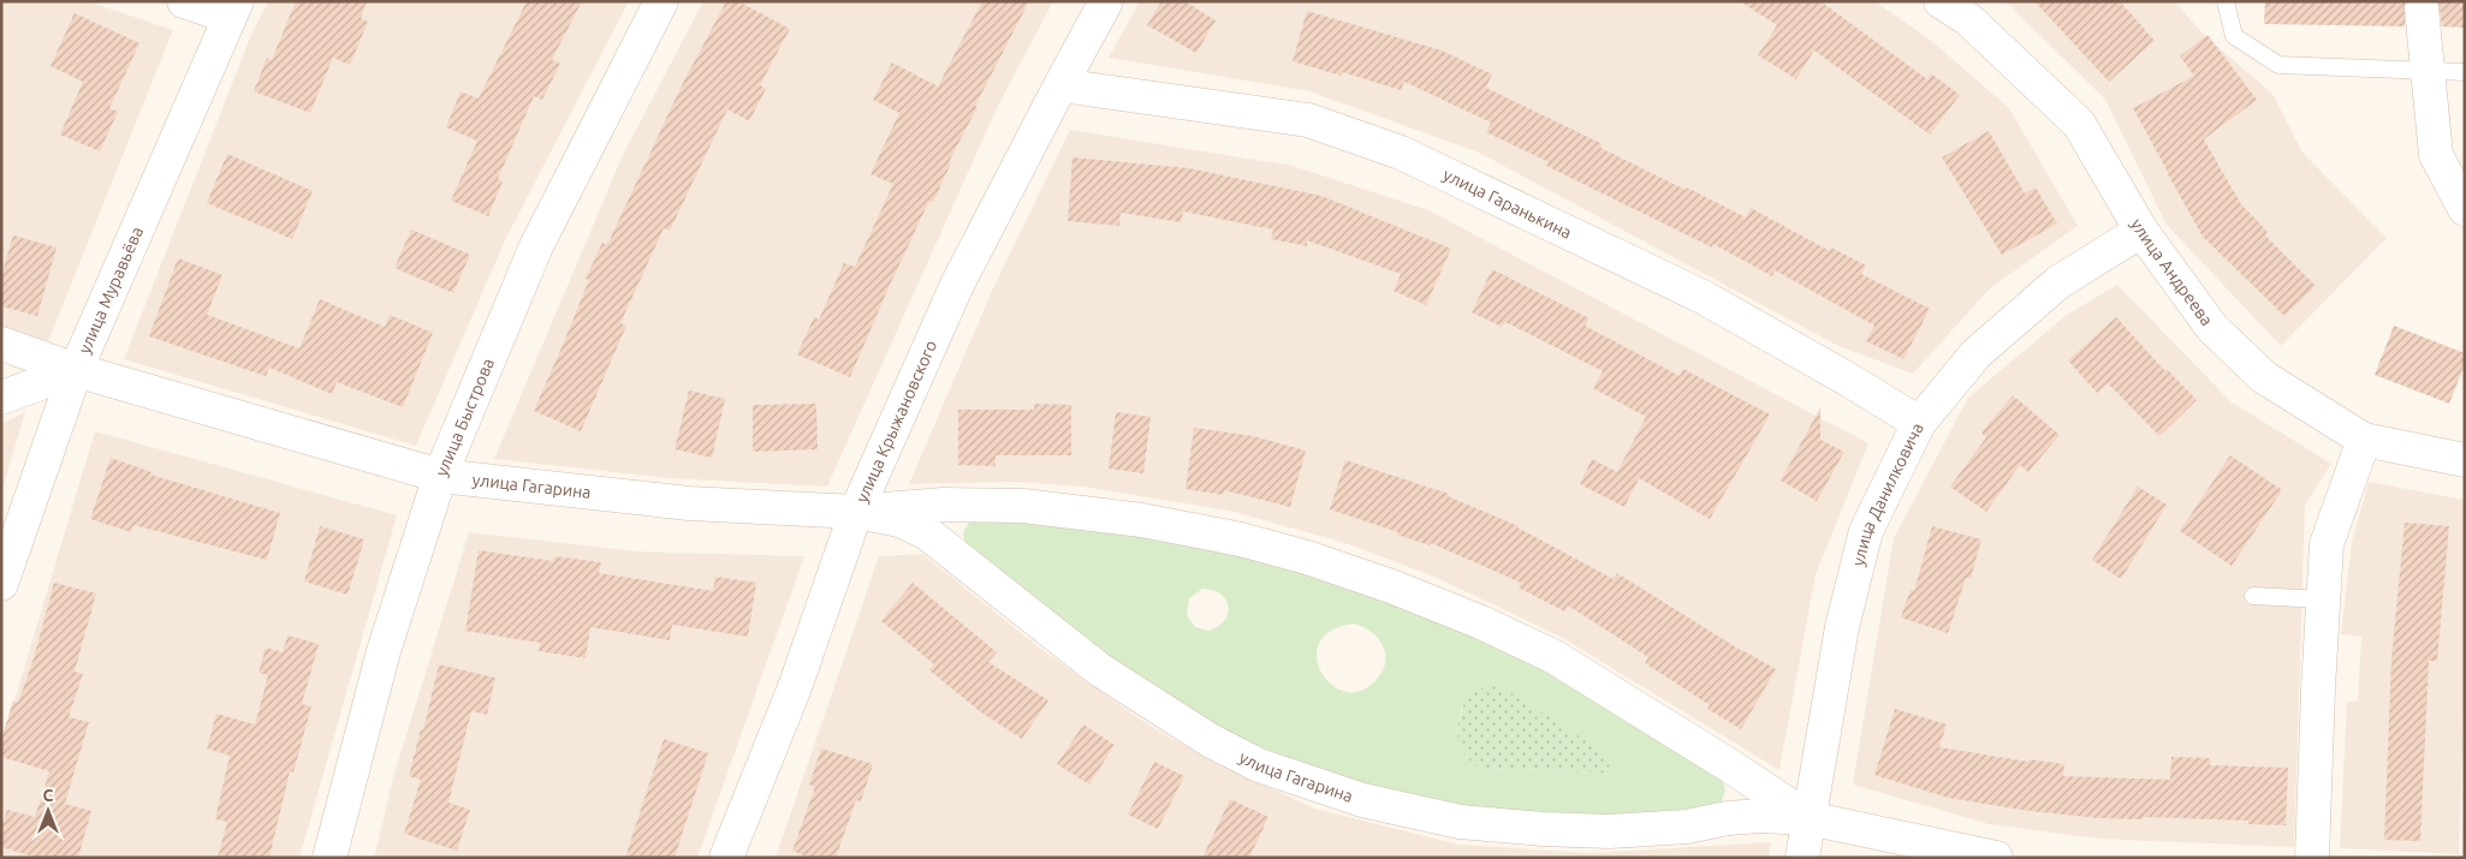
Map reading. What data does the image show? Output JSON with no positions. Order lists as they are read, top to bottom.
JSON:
{
  "streets": {
    "street": [
      "улица Гаранькина",
      "улица Андреева",
      "улица Муравьёва",
      "улица Быстрова",
      "улица Крыжановского",
      "улица Гагарина",
      "улица Данилковича"
    ]
  },
  "crossings": [
    ["улица Гаранькина", "улица Крыжановского"],
    ["улица Гаранькина", "улица Данилковича"],
    ["улица Андреева", "улица Данилковича"],
    ["улица Муравьёва", "улица Гагарина"],
    ["улица Быстрова", "улица Гагарина"],
    ["улица Крыжановского", "улица Гагарина"],
    ["улица Гагарина", "улица Данилковича"]
  ],
  "north": "top"
}
